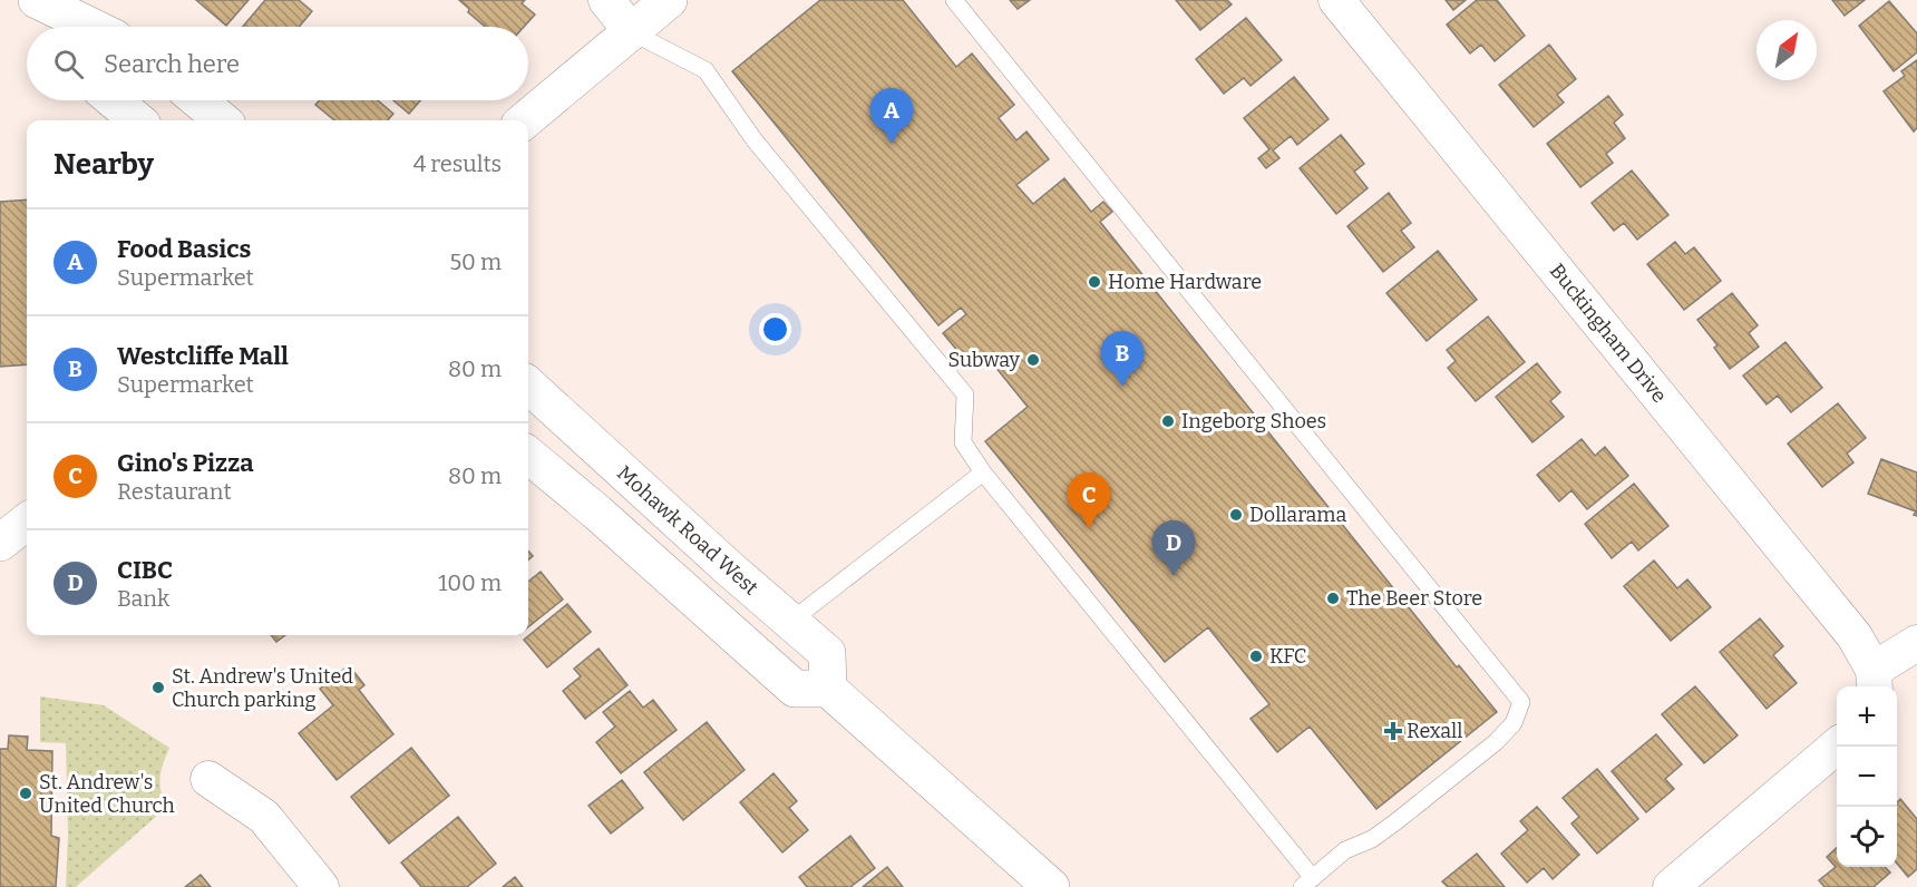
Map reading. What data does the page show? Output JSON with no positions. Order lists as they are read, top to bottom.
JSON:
{
  "streets": {
    "main road": ["Mohawk Road West"],
    "street": ["Buckingham Drive"]
  },
  "places": {
    "other": [
      "Home Hardware",
      "Subway",
      "Ingeborg Shoes",
      "Dollarama",
      "The Beer Store",
      "KFC",
      "St. Andrew's United Church parking",
      "St. Andrew's United Church"
    ],
    "health": ["Rexall"]
  },
  "north": "top right",
  "page": {
    "search": "Search here",
    "pins": [
      "A",
      "B",
      "C",
      "D"
    ],
    "heading": ["Nearby", "4 results"],
    "list": [
      {
        "mark": "A",
        "name": "Food Basics",
        "note": "Supermarket",
        "value": "50 m"
      },
      {
        "mark": "B",
        "name": "Westcliffe Mall",
        "note": "Supermarket",
        "value": "80 m"
      },
      {
        "mark": "C",
        "name": "Gino's Pizza",
        "note": "Restaurant",
        "value": "80 m"
      },
      {
        "mark": "D",
        "name": "CIBC",
        "note": "Bank",
        "value": "100 m"
      }
    ],
    "map_buttons": ["+", "−"]
  }
}
